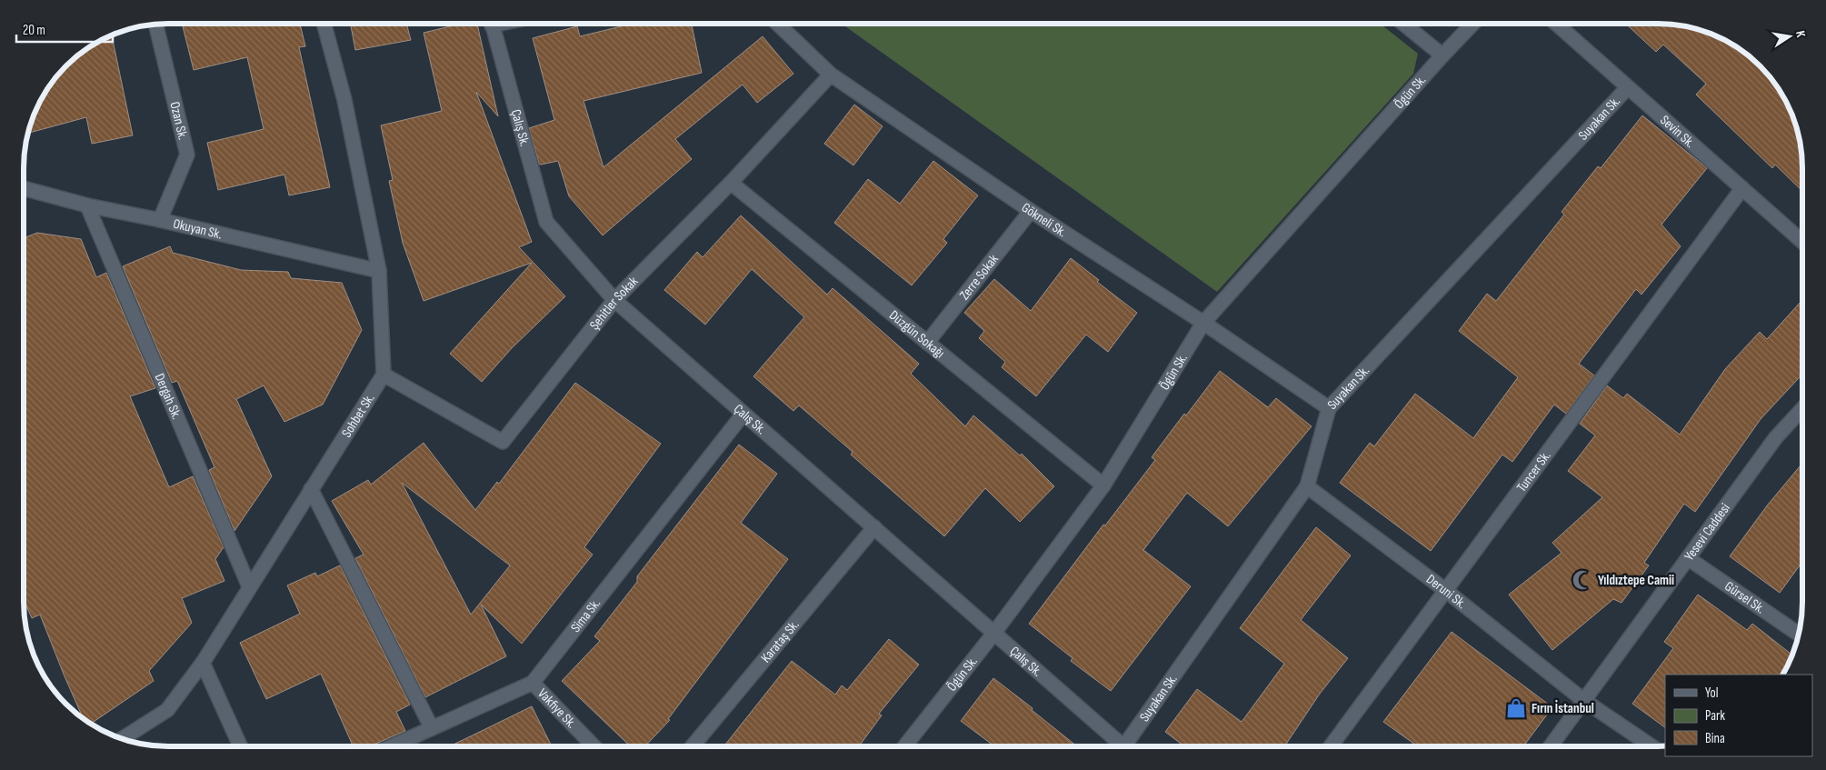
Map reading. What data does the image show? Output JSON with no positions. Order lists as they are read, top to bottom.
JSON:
{
  "streets": {
    "street": [
      "Ögün Sk.",
      "Suyakan Sk.",
      "Ozan Sk.",
      "Çalış Sk.",
      "Sevin Sk.",
      "Gökneli Sk.",
      "Okuyan Sk.",
      "Zerre Sokak",
      "Şehitler Sokak",
      "Düzgün Sokağı",
      "Dergah Sk.",
      "Sohbet Sk.",
      "Tuncer Sk.",
      "Yesevi Caddesi",
      "Deruni Sk.",
      "Gürsel Sk.",
      "Sima Sk.",
      "Karataş Sk.",
      "Vakfiye Sk."
    ]
  },
  "crossings": [
    ["Ögün Sk.", "Çalış Sk."],
    ["Ögün Sk.", "Gökneli Sk."],
    ["Ögün Sk.", "Düzgün Sokağı"],
    ["Suyakan Sk.", "Sevin Sk."],
    ["Suyakan Sk.", "Gökneli Sk."],
    ["Suyakan Sk.", "Deruni Sk."],
    ["Ozan Sk.", "Okuyan Sk."],
    ["Çalış Sk.", "Şehitler Sokak"],
    ["Çalış Sk.", "Sima Sk."],
    ["Çalış Sk.", "Karataş Sk."],
    ["Sevin Sk.", "Tuncer Sk."],
    ["Gökneli Sk.", "Zerre Sokak"],
    ["Gökneli Sk.", "Şehitler Sokak"],
    ["Okuyan Sk.", "Dergah Sk."],
    ["Zerre Sokak", "Düzgün Sokağı"],
    ["Şehitler Sokak", "Düzgün Sokağı"],
    ["Şehitler Sokak", "Sohbet Sk."],
    ["Dergah Sk.", "Sohbet Sk."],
    ["Tuncer Sk.", "Deruni Sk."],
    ["Yesevi Caddesi", "Deruni Sk."],
    ["Yesevi Caddesi", "Gürsel Sk."],
    ["Sima Sk.", "Vakfiye Sk."]
  ],
  "places": {
    "mosque": ["Yıldıztepe Camii"],
    "shop": ["Fırın İstanbul"]
  },
  "legend": ["Yol", "Park", "Bina"],
  "scale_bar": "20 m",
  "north": "right"
}
